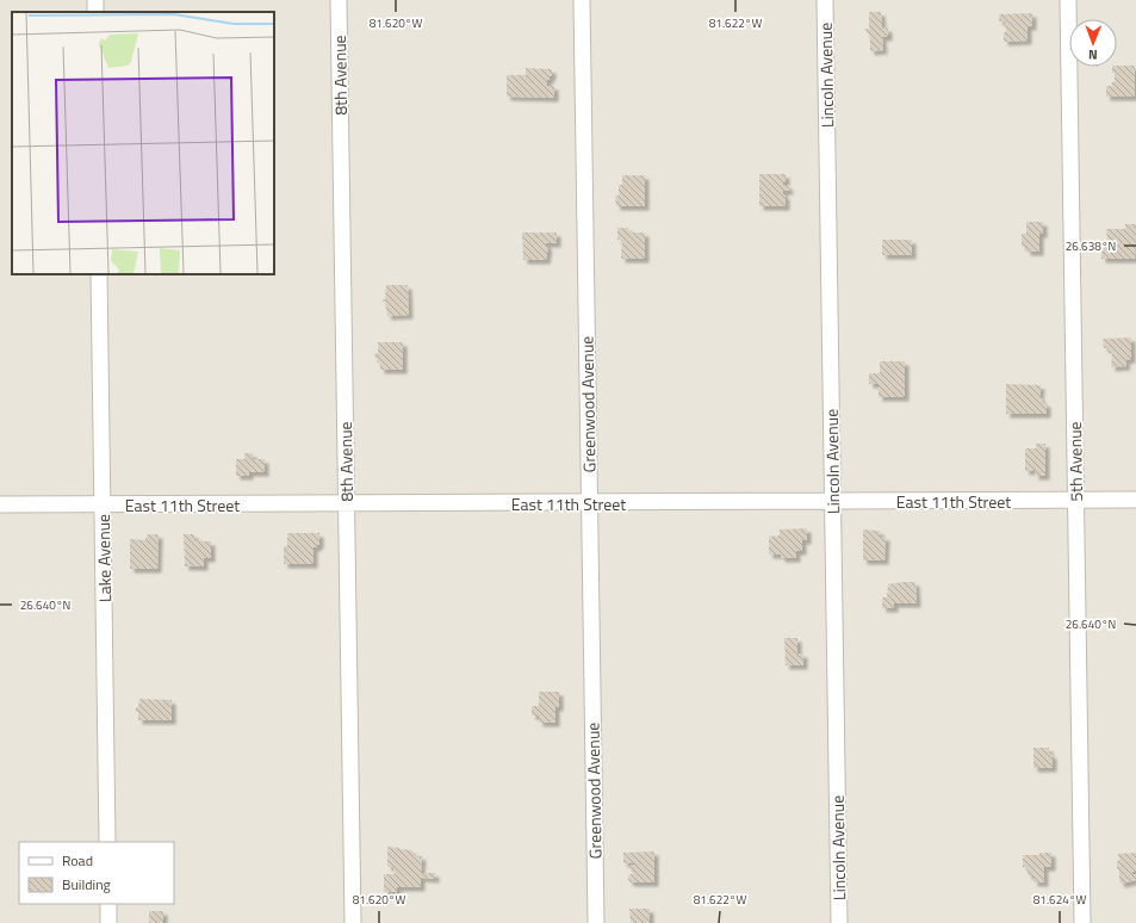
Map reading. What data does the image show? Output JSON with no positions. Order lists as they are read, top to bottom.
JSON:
{
  "streets": {
    "street": [
      "8th Avenue",
      "Lincoln Avenue",
      "Greenwood Avenue",
      "5th Avenue",
      "East 11th Street",
      "Lake Avenue"
    ]
  },
  "crossings": [
    ["8th Avenue", "East 11th Street"],
    ["Lincoln Avenue", "East 11th Street"],
    ["Greenwood Avenue", "East 11th Street"],
    ["5th Avenue", "East 11th Street"],
    ["East 11th Street", "Lake Avenue"]
  ],
  "legend": ["Road", "Building"],
  "north": "bottom",
  "coordinates": [
    "81.620°W",
    "81.622°W",
    "26.638°N",
    "26.640°N",
    "81.624°W"
  ]
}
